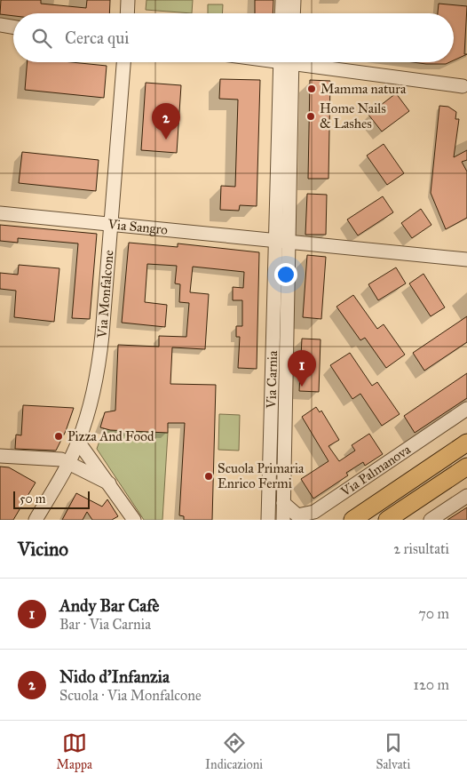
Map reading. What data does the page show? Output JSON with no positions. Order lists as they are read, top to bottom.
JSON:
{
  "streets": {
    "main road": ["Via Palmanova"],
    "street": ["Via Sangro", "Via Monfalcone", "Via Carnia"]
  },
  "crossings": [
    ["Via Sangro", "Via Monfalcone"],
    ["Via Sangro", "Via Carnia"],
    ["Via Carnia", "Via Palmanova"]
  ],
  "places": [
    "Mamma natura",
    "Home Nails & Lashes",
    "Pizza And Food",
    "Scuola Primaria Enrico Fermi"
  ],
  "scale_bar": "50 m",
  "page": {
    "search": "Cerca qui",
    "pins": ["2", "1"],
    "scale": "50 m",
    "heading": ["Vicino", "2 risultati"],
    "list": [
      {
        "mark": "1",
        "name": "Andy Bar Cafè",
        "note": "Bar · Via Carnia",
        "value": "70 m"
      },
      {
        "mark": "2",
        "name": "Nido d'Infanzia",
        "note": "Scuola · Via Monfalcone",
        "value": "120 m"
      }
    ],
    "nav": ["Mappa", "Indicazioni", "Salvati"]
  }
}
